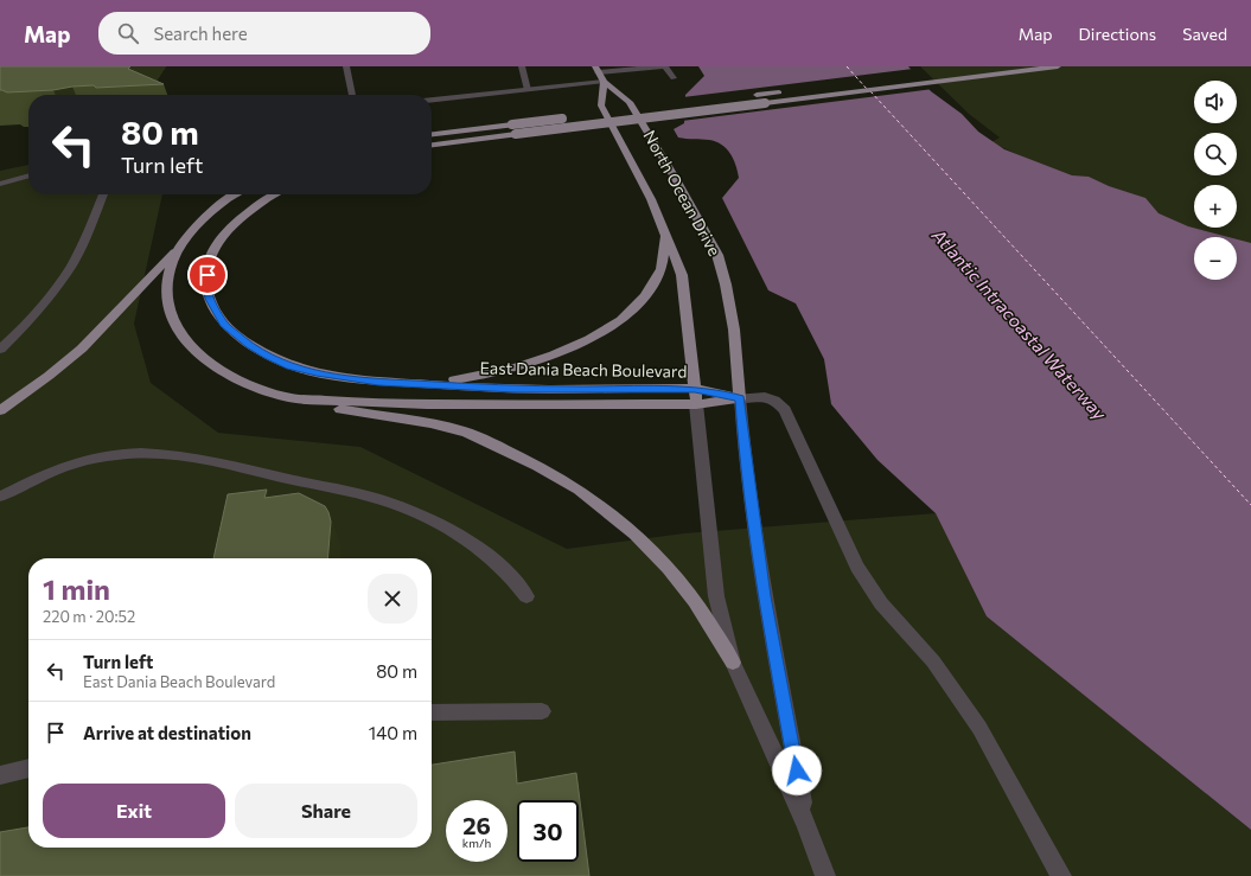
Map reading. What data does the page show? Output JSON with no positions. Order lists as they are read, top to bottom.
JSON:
{
  "streets": {
    "main road": ["North Ocean Drive", "East Dania Beach Boulevard"]
  },
  "crossings": [
    ["North Ocean Drive", "East Dania Beach Boulevard"]
  ],
  "water": ["Atlantic Intracoastal Waterway"],
  "page": {
    "header": "Map",
    "search": "Search here",
    "nav": ["Map", "Directions", "Saved"],
    "map_buttons": ["+", "−"],
    "turn": ["80 m", "Turn left"],
    "heading": ["1 min", "220 m · 20:52"],
    "list": [
      {
        "name": "Turn left",
        "note": "East Dania Beach Boulevard",
        "value": "80 m"
      },
      {
        "name": "Arrive at destination",
        "value": "140 m"
      }
    ],
    "buttons": ["Exit", "Share"],
    "speed": "26 km/h",
    "limit": "30"
  }
}
